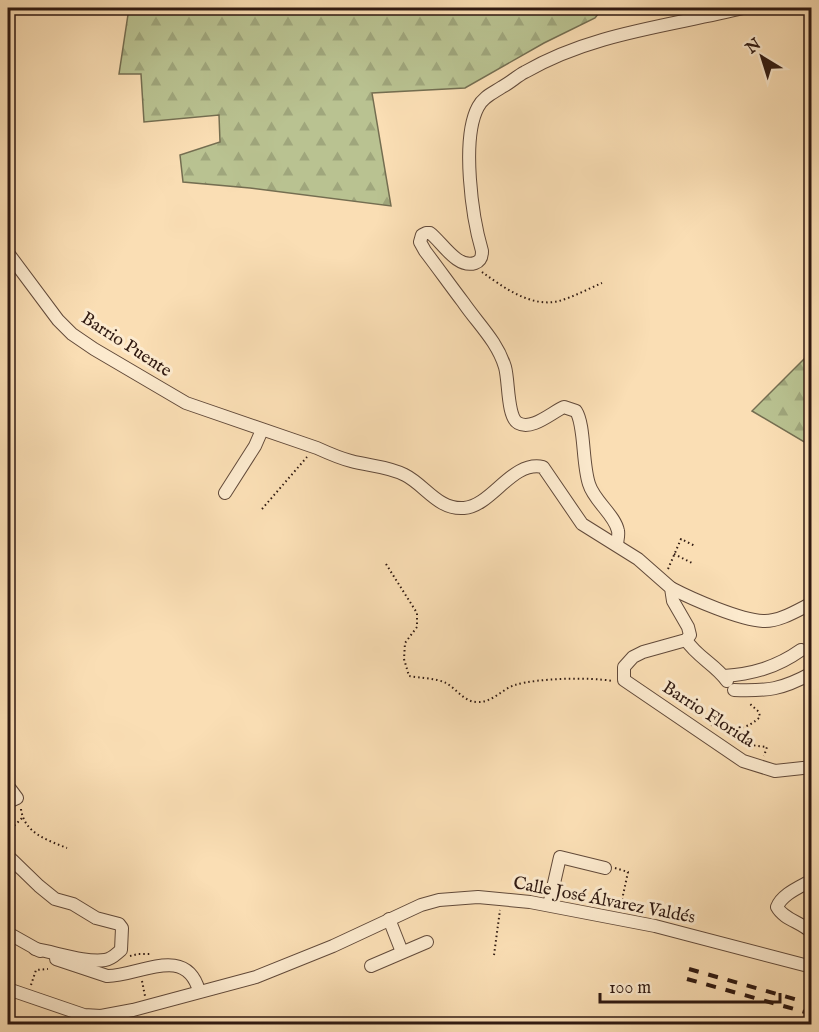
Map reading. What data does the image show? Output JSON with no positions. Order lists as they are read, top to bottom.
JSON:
{
  "streets": {
    "street": ["Barrio Puente", "Barrio Florida", "Calle José Álvarez Valdés"]
  },
  "scale_bar": "100 m",
  "north": "top left"
}
